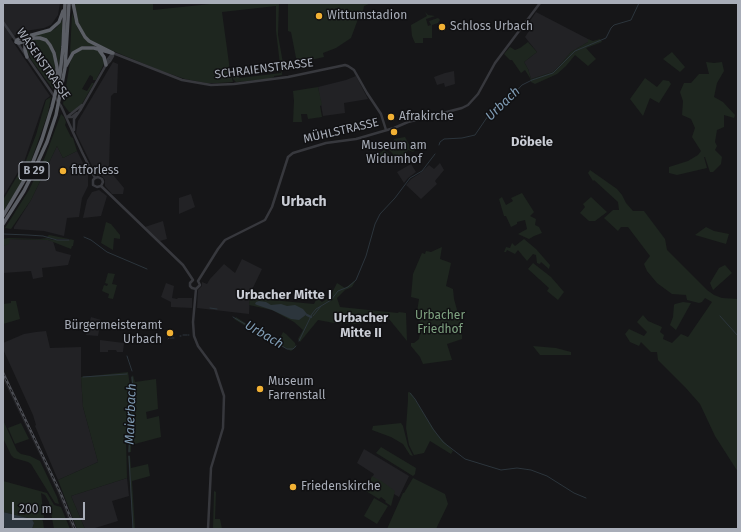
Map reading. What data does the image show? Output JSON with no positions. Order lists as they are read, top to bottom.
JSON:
{
  "streets": {
    "highway": ["B 29"],
    "street": ["WASENSTRASSE", "SCHRAIENSTRASSE", "MÜHLSTRASSE"]
  },
  "crossings": [
    ["SCHRAIENSTRASSE", "MÜHLSTRASSE"]
  ],
  "districts": [
    "Döbele",
    "Urbach",
    "Urbacher Mitte I",
    "Urbacher Mitte II"
  ],
  "water": ["Urbach", "Maierbach"],
  "parks": ["Urbacher Friedhof"],
  "places": [
    "Wittumstadion",
    "Schloss Urbach",
    "Afrakirche",
    "Museum am Widumhof",
    "fitforless",
    "Bürgermeisteramt Urbach",
    "Museum Farrenstall",
    "Friedenskirche"
  ],
  "scale_bar": "200 m"
}
